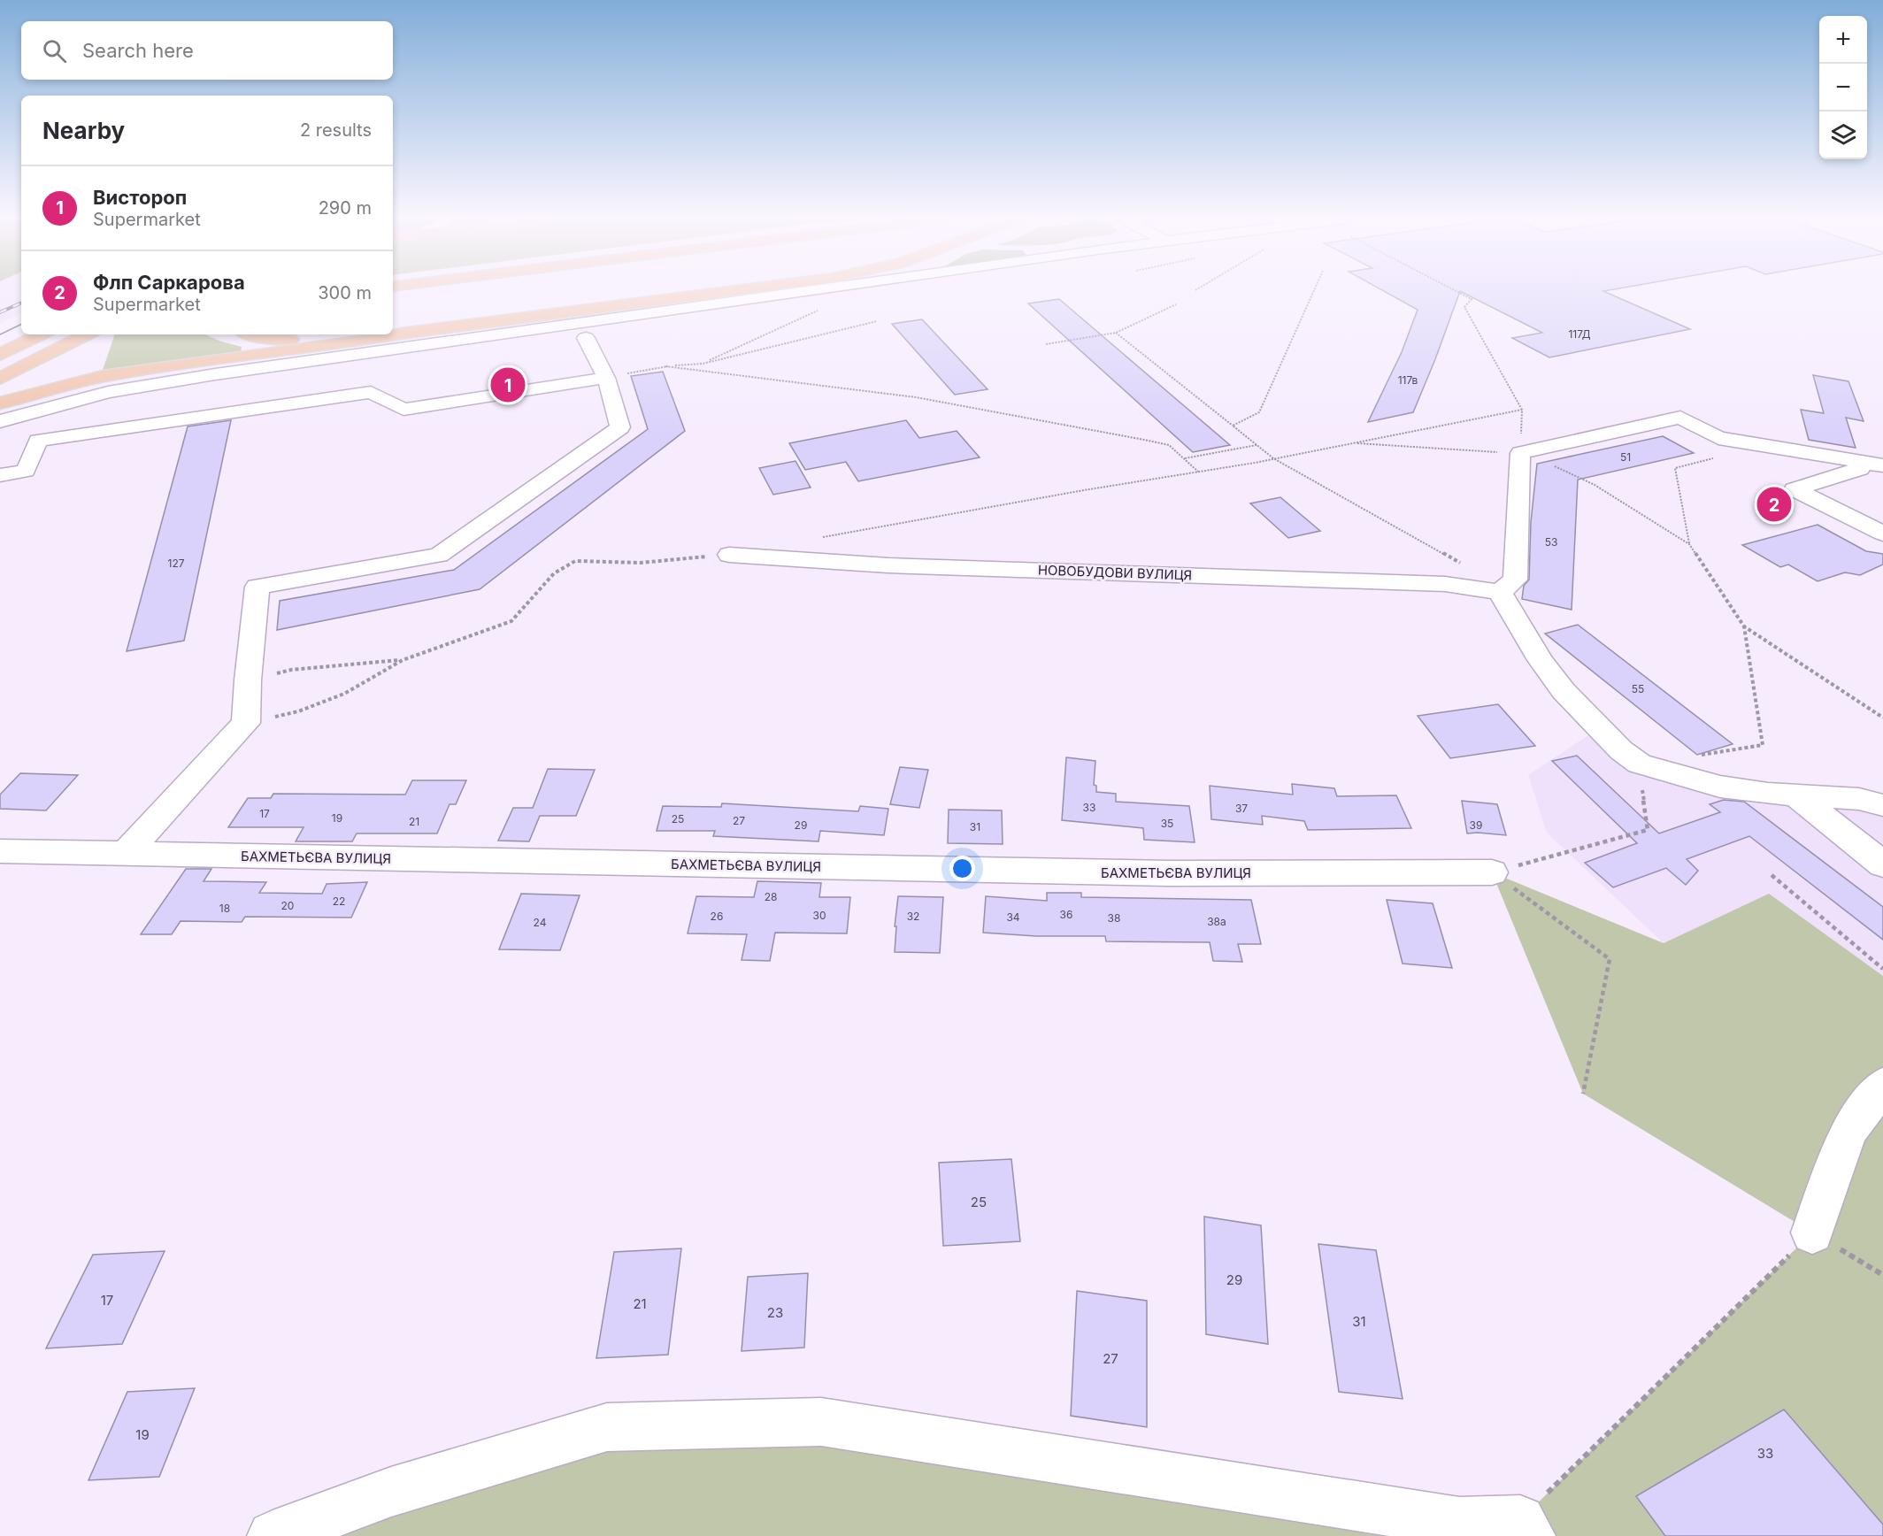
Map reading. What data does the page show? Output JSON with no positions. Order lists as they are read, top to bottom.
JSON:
{
  "streets": {
    "street": ["НОВОБУДОВИ ВУЛИЦЯ", "БАХМЕТЬЄВА ВУЛИЦЯ"]
  },
  "house_numbers": [
    "117Д",
    "117в",
    "51",
    "53",
    "127",
    "55",
    "33",
    "37",
    "17",
    "19",
    "25",
    "27",
    "21",
    "35",
    "29",
    "39",
    "31",
    "28",
    "22",
    "20",
    "18",
    "36",
    "30",
    "26",
    "32",
    "34",
    "38",
    "38а",
    "24",
    "25",
    "29",
    "17",
    "21",
    "23",
    "31",
    "27",
    "19",
    "33"
  ],
  "page": {
    "map_buttons": ["+", "−"],
    "search": "Search here",
    "heading": ["Nearby", "2 results"],
    "list": [
      {
        "mark": "1",
        "name": "Вистороп",
        "note": "Supermarket",
        "value": "290 m"
      },
      {
        "mark": "2",
        "name": "Флп Саркарова",
        "note": "Supermarket",
        "value": "300 m"
      }
    ],
    "pins": ["1", "2"]
  }
}
